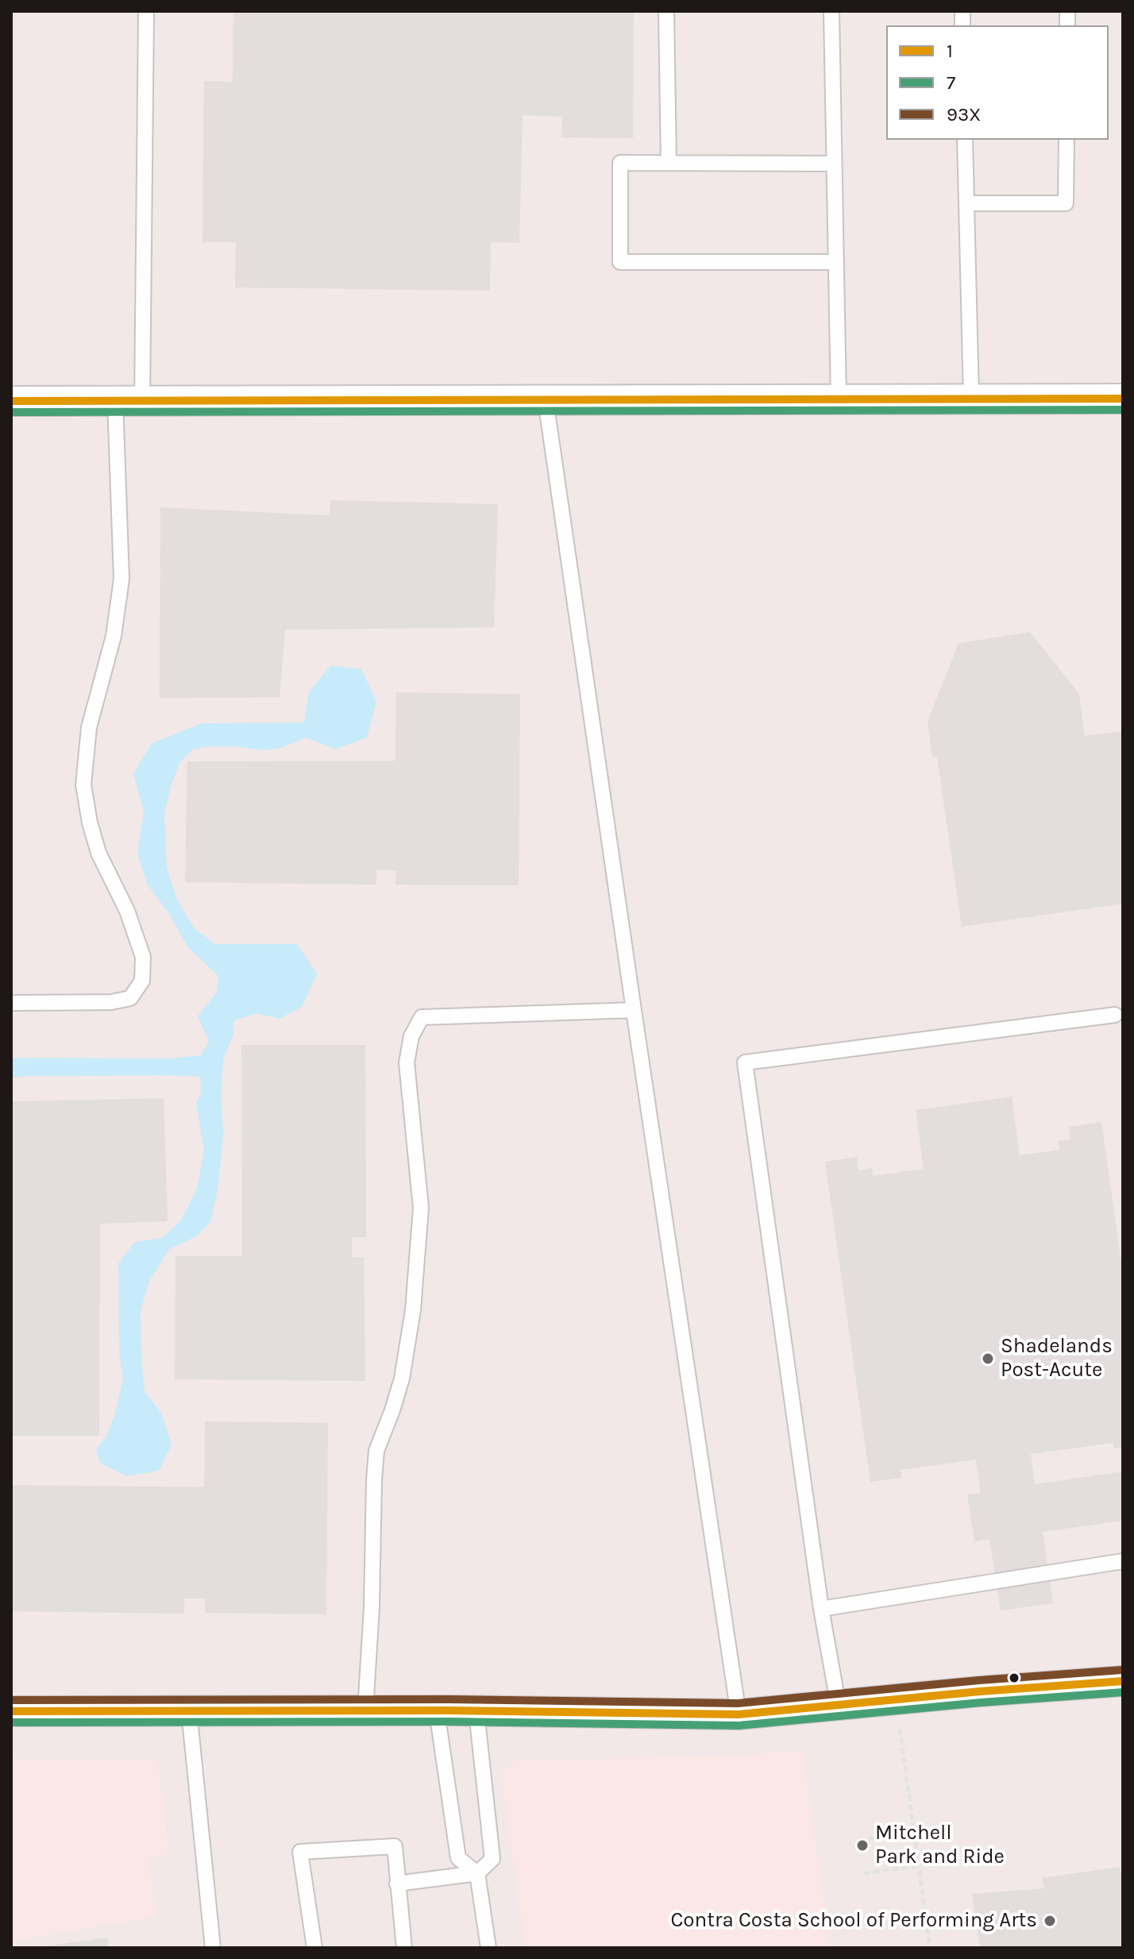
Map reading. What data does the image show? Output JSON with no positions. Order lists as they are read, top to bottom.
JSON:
{
  "places": ["Shadelands Post-Acute", "Mitchell Park and Ride", "Contra Costa School of Performing Arts"],
  "lines": ["transit line 1", "transit line 7", "transit line 93X"],
  "legend": ["1", "7", "93X"]
}
